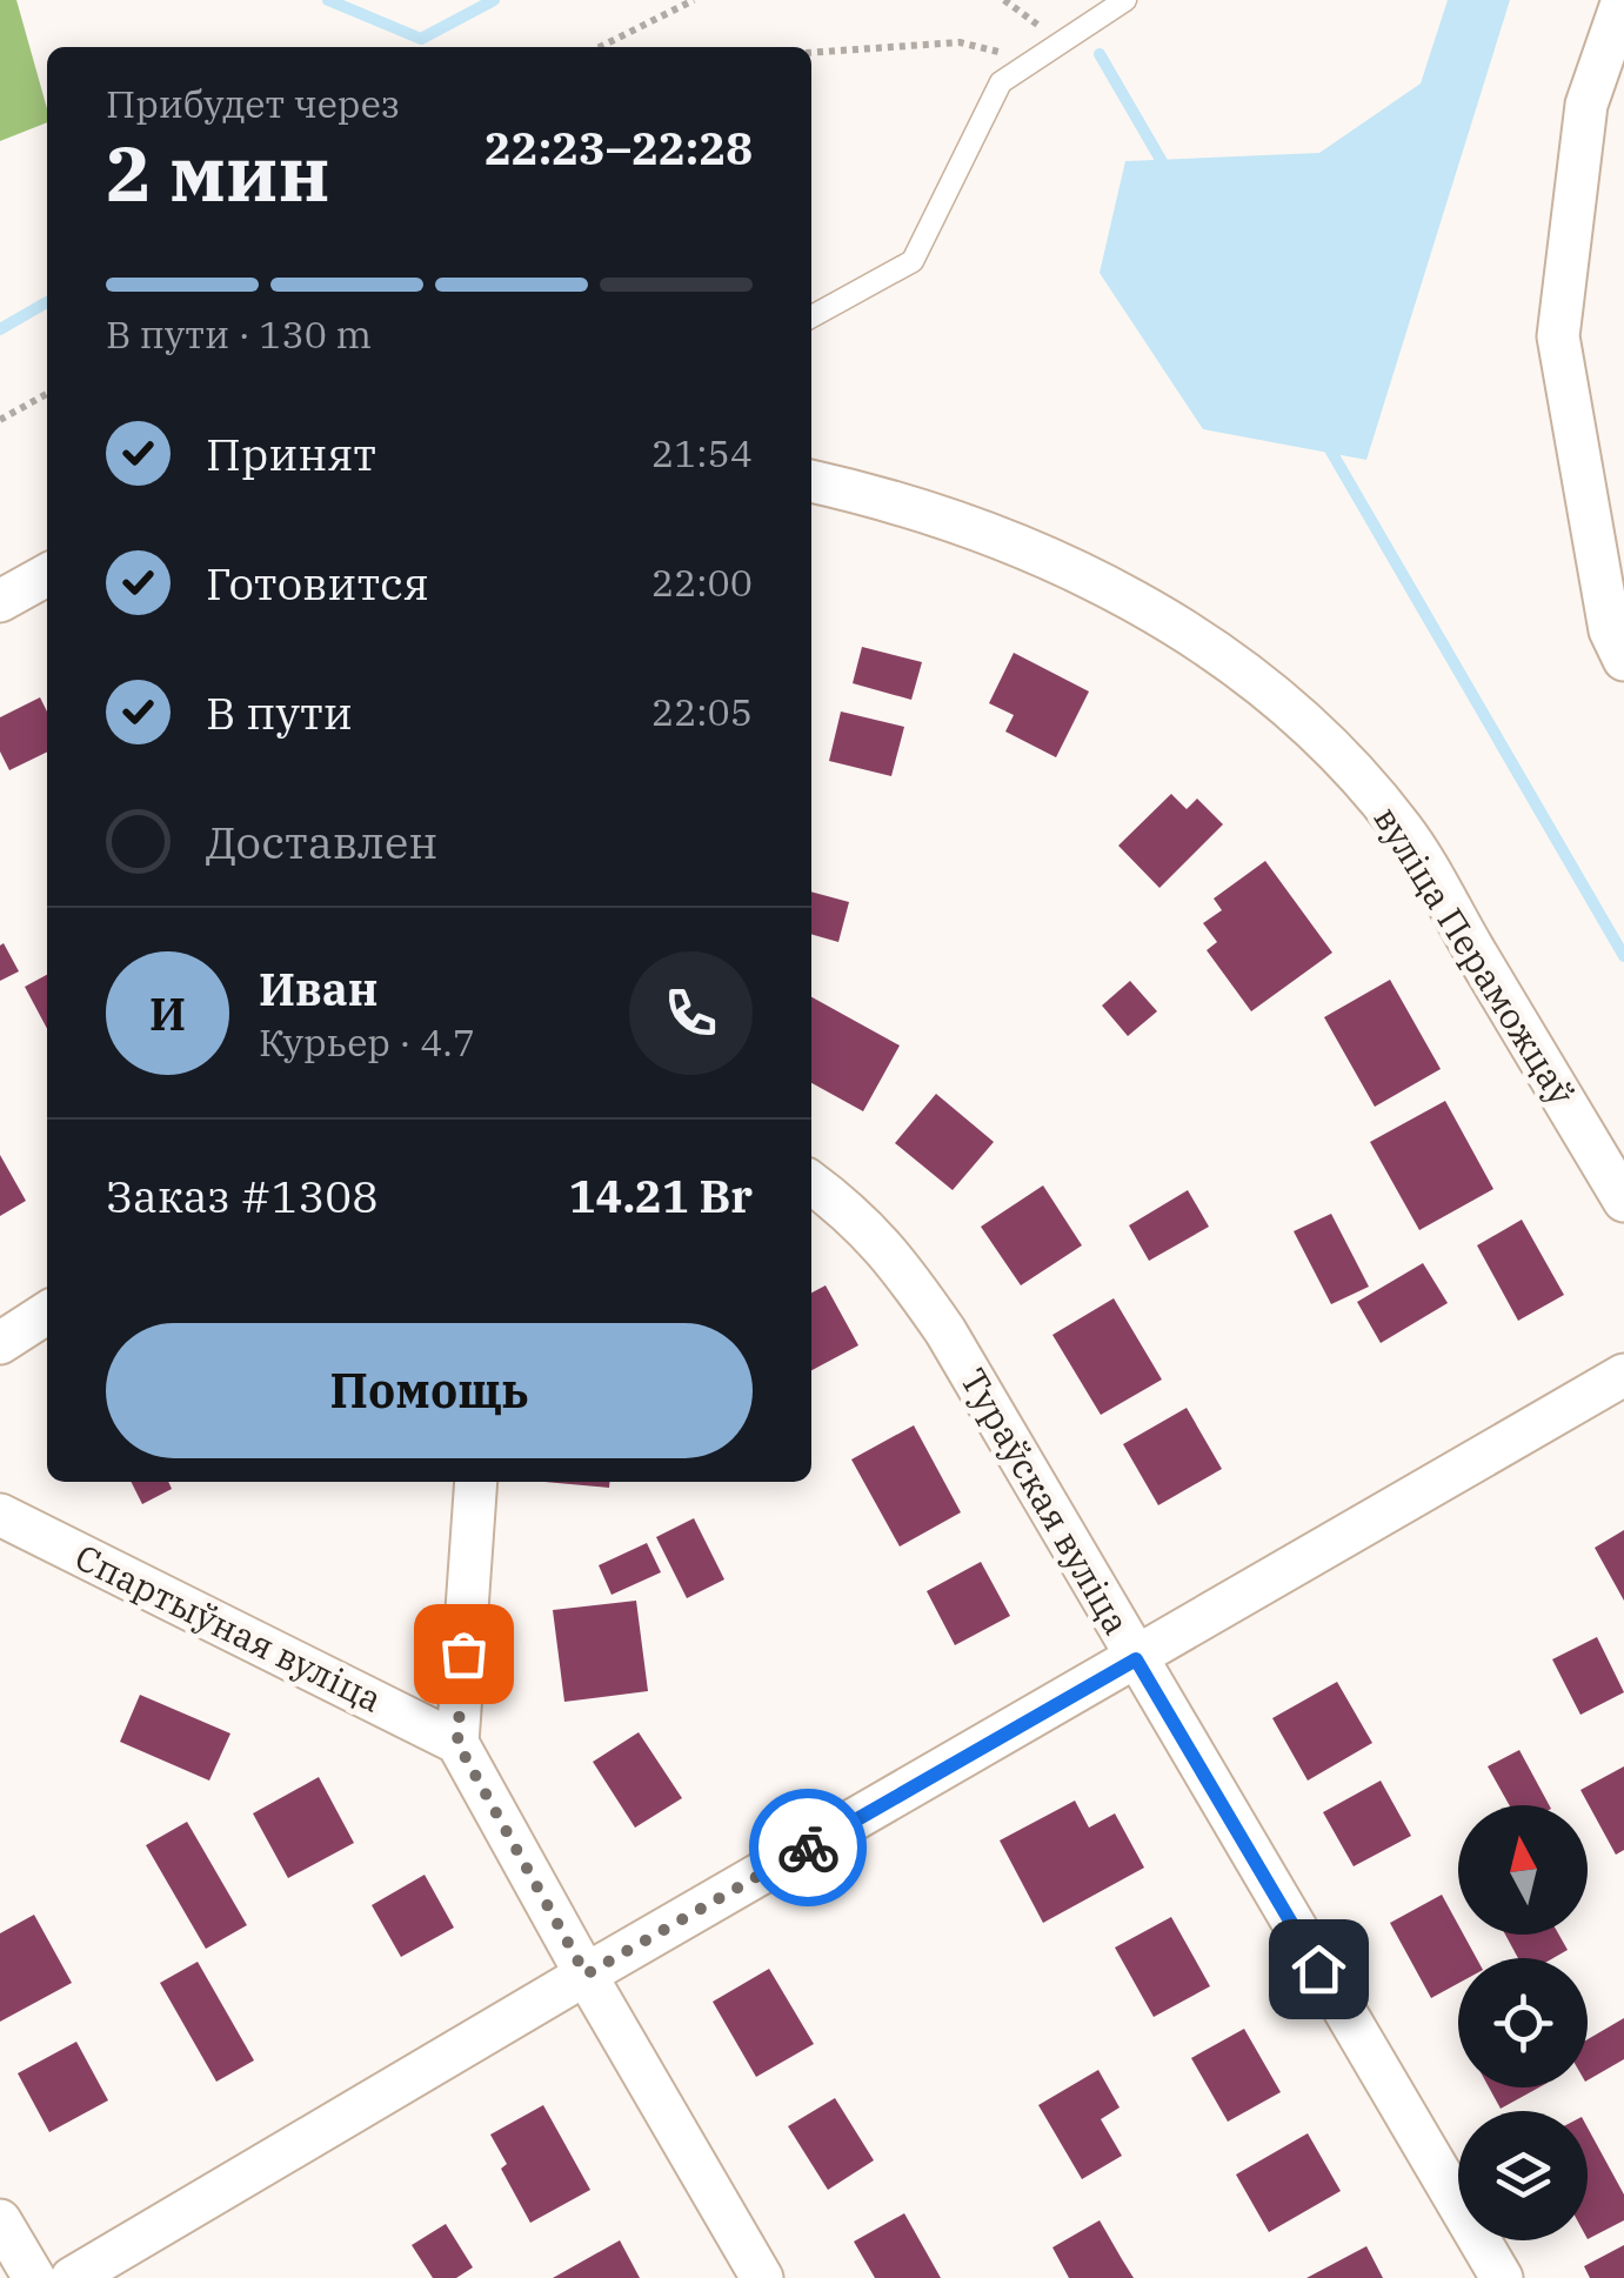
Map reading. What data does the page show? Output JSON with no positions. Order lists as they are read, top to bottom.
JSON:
{
  "streets": {
    "street": ["вуліца Пераможцаў", "Тураўская вуліца", "Спартыўная вуліца"]
  },
  "north": "top",
  "page": {
    "heading": ["2 мин", "Прибудет через", "22:23–22:28"],
    "panel": [
      "Иван",
      "Курьер · 4.7",
      "Заказ #1308",
      "14.21 Br"
    ],
    "bar": "В пути · 130 m",
    "list": [
      ["Принят", "21:54"],
      ["Готовится", "22:00"],
      ["В пути", "22:05"],
      "Доставлен"
    ],
    "round": "И",
    "buttons": "Помощь"
  }
}
